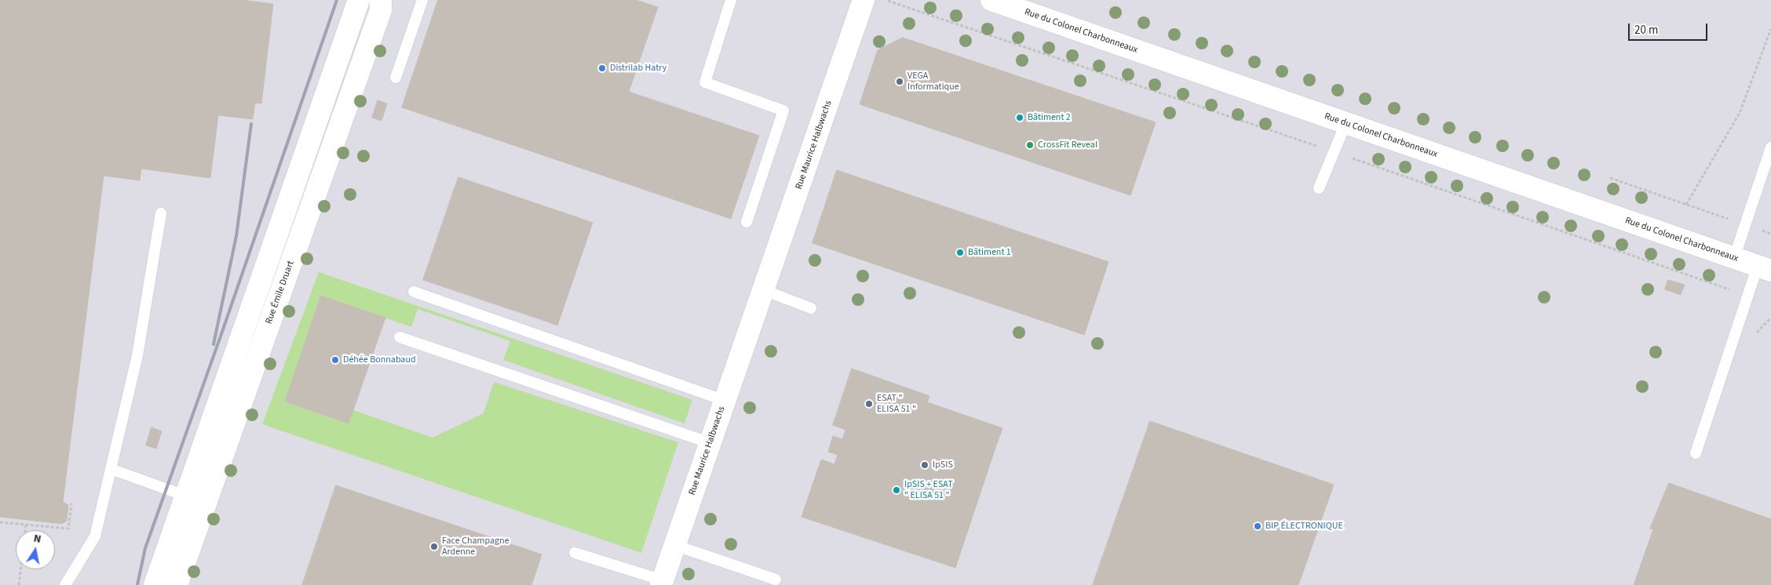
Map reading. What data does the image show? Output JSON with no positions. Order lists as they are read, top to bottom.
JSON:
{
  "streets": {
    "street": ["Rue du Colonel Charbonneaux", "Rue Maurice Halbwachs", "Rue Émile Druart"]
  },
  "places": [
    "Distrilab Hatry",
    "VEGA Informatique",
    "Bâtiment 2",
    "CrossFit Reveal",
    "Bâtiment 1",
    "Déhée Bonnabaud",
    "ESAT \" ELISA 51 \"",
    "IpSIS",
    "IpSIS + ESAT \" ELISA 51 \"",
    "BIP ÉLECTRONIQUE",
    "Face Champagne Ardenne"
  ],
  "scale_bar": "20 m",
  "north": "top"
}
